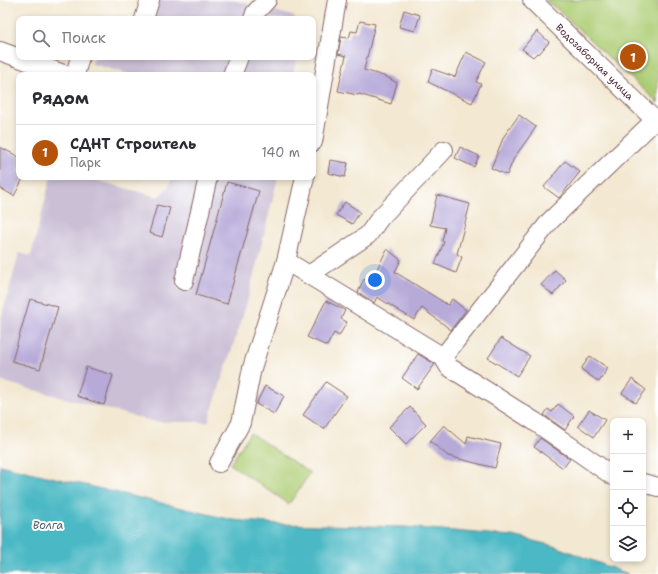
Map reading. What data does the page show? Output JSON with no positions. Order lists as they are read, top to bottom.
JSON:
{
  "streets": {
    "street": ["Водозаборная улица"]
  },
  "water": ["Волга"],
  "page": {
    "search": "Поиск",
    "pins": "1",
    "heading": "Рядом",
    "list": [
      {
        "mark": "1",
        "name": "СДНТ Строитель",
        "note": "Парк",
        "value": "140 m"
      }
    ],
    "map_buttons": ["+", "−"]
  }
}
